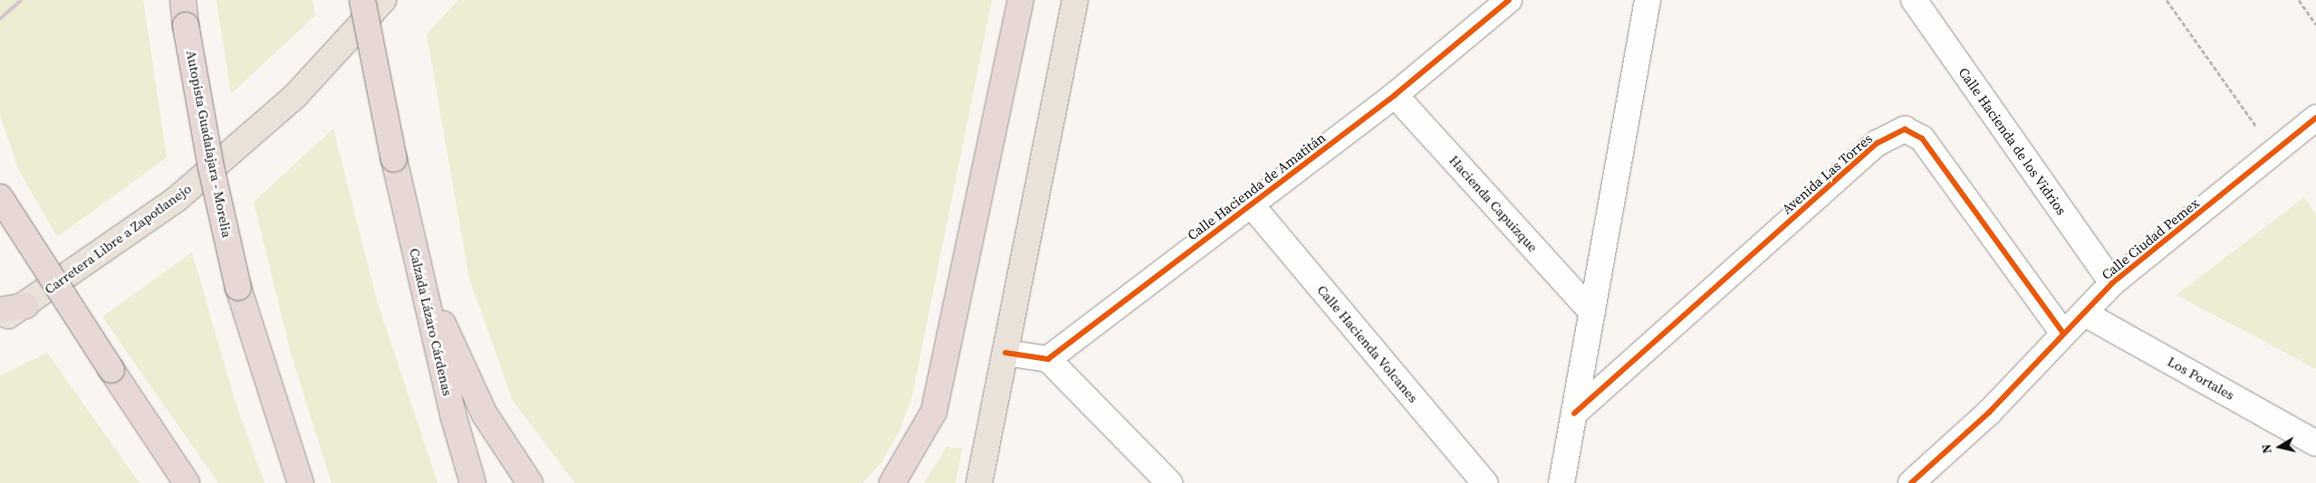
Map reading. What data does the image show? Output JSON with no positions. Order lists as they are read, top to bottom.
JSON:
{
  "streets": {
    "highway": ["Autopista Guadalajara - Morelia", "Calzada Lázaro Cárdenas"],
    "main road": ["Carretera Libre a Zapotlanejo"],
    "street": [
      "Calle Hacienda de los Vidrios",
      "Avenida Las Torres",
      "Calle Hacienda de Amatitán",
      "Hacienda Capuizque",
      "Calle Ciudad Pemex",
      "Calle Hacienda Volcanes",
      "Los Portales"
    ]
  },
  "crossings": [
    ["Calle Hacienda de los Vidrios", "Calle Ciudad Pemex"],
    ["Avenida Las Torres", "Calle Ciudad Pemex"],
    ["Calle Hacienda de Amatitán", "Hacienda Capuizque"],
    ["Calle Hacienda de Amatitán", "Calle Hacienda Volcanes"],
    ["Calle Ciudad Pemex", "Los Portales"]
  ],
  "north": "left"
}
